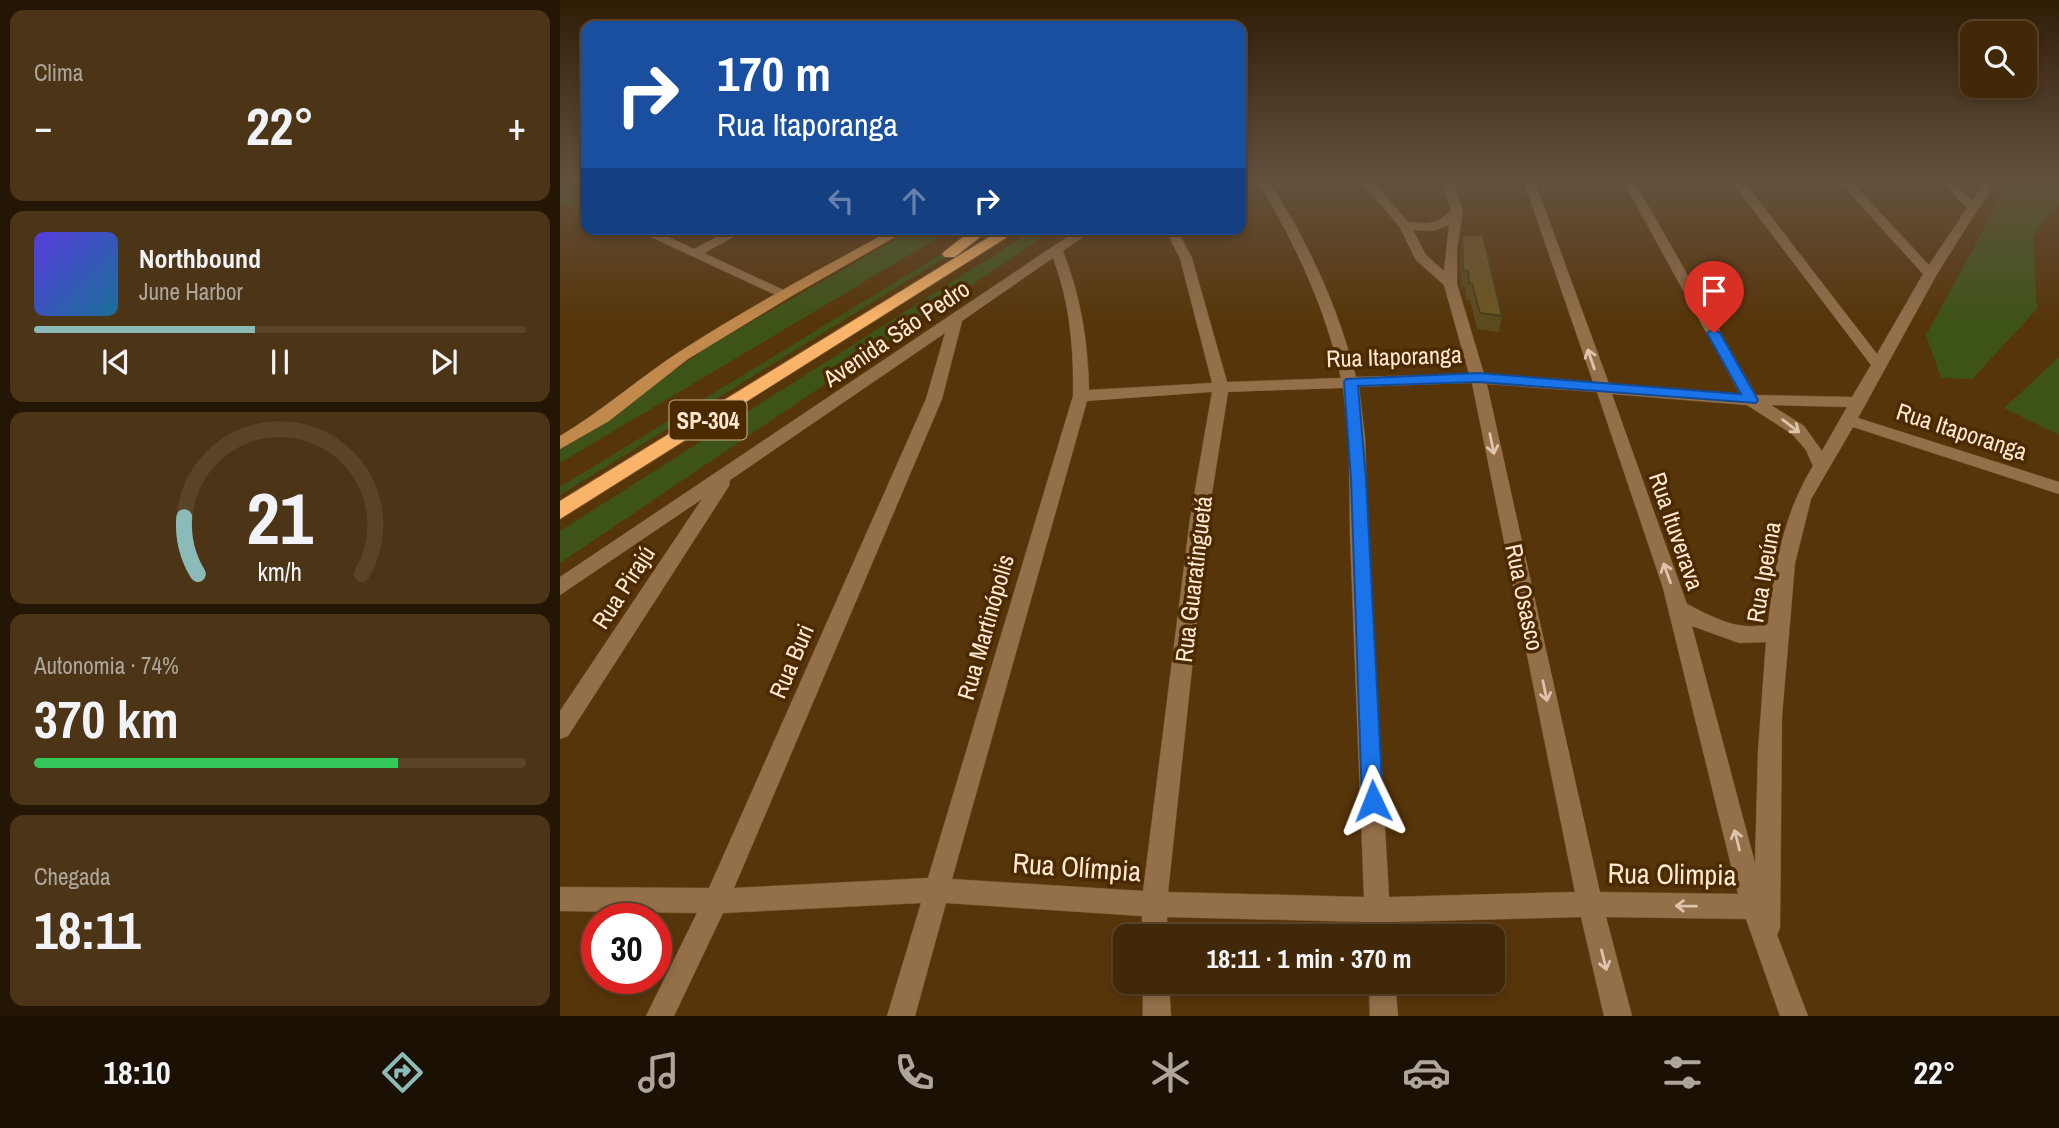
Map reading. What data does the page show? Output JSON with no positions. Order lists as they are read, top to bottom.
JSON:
{
  "streets": {
    "highway": ["SP-304"],
    "street": [
      "Avenida São Pedro",
      "Rua Itaporanga",
      "Rua Ituverava",
      "Rua Ipeúna",
      "Rua Guaratinguetá",
      "Rua Pirajú",
      "Rua Osasco",
      "Rua Martinópolis",
      "Rua Buri",
      "Rua Olímpia",
      "Rua Olimpia"
    ]
  },
  "crossings": [
    ["Avenida São Pedro", "Rua Pirajú"],
    ["Avenida São Pedro", "Rua Martinópolis"],
    ["Avenida São Pedro", "Rua Buri"],
    ["Rua Itaporanga", "Rua Ituverava"],
    ["Rua Itaporanga", "Rua Ipeúna"],
    ["Rua Itaporanga", "Rua Guaratinguetá"],
    ["Rua Itaporanga", "Rua Osasco"],
    ["Rua Itaporanga", "Rua Martinópolis"],
    ["Rua Ituverava", "Rua Ipeúna"],
    ["Rua Ituverava", "Rua Olimpia"],
    ["Rua Guaratinguetá", "Rua Olímpia"],
    ["Rua Osasco", "Rua Olímpia"],
    ["Rua Osasco", "Rua Olimpia"],
    ["Rua Martinópolis", "Rua Olímpia"],
    ["Rua Buri", "Rua Olímpia"],
    ["Rua Olímpia", "Rua Olimpia"]
  ],
  "one_way": ["Rua Osasco", "Rua Olimpia"],
  "page": {
    "tile": [
      "Clima",
      ["Autonomia · 74%", "370 km"],
      ["Chegada", "18:11"]
    ],
    "turn": ["170 m", "Rua Itaporanga"],
    "heat": ["−", "22°", "+"],
    "song": ["Northbound", "June Harbor"],
    "limit": "30",
    "trip": "18:11 · 1 min · 370 m",
    "tabs": ["18:10", "22°"],
    "gauge": ["21", "km/h"]
  }
}
